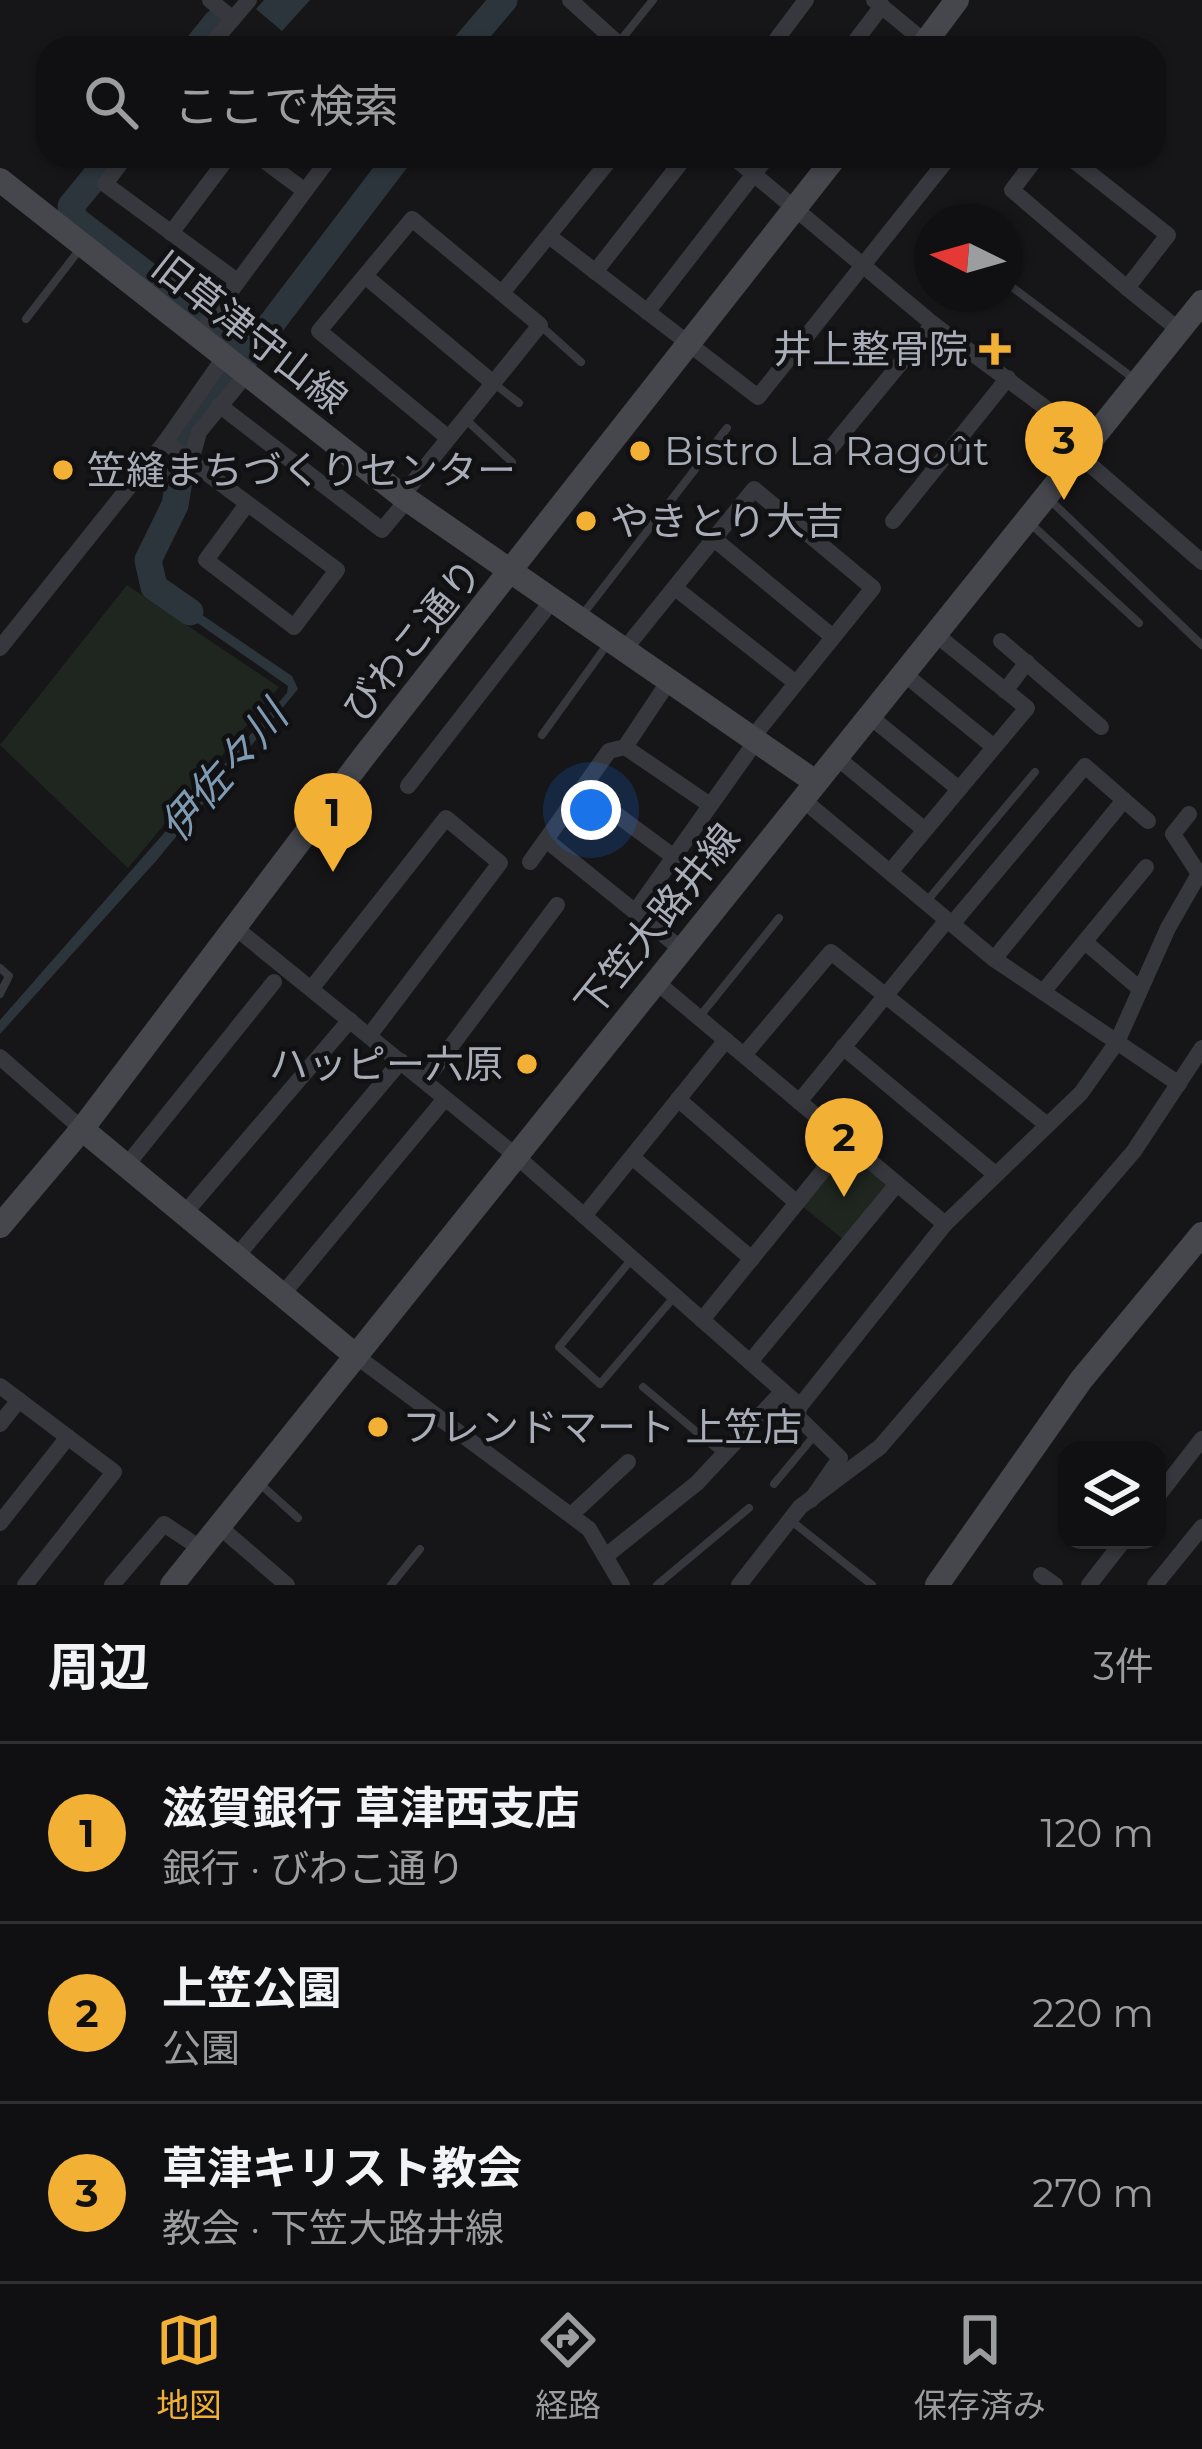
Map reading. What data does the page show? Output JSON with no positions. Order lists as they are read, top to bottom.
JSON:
{
  "streets": {
    "street": ["旧草津守山線", "びわこ通り", "下笠大路井線"]
  },
  "crossings": [
    ["旧草津守山線", "びわこ通り"],
    ["旧草津守山線", "下笠大路井線"]
  ],
  "water": ["伊佐々川"],
  "places": {
    "health": ["井上整骨院"],
    "other": [
      "Bistro La Ragoût",
      "笠縫まちづくりセンター",
      "やきとり大吉",
      "ハッピー六原",
      "フレンドマート 上笠店"
    ]
  },
  "north": "left",
  "page": {
    "search": "ここで検索",
    "pins": ["3", "1", "2"],
    "heading": ["周辺", "3件"],
    "list": [
      {
        "mark": "1",
        "name": "滋賀銀行 草津西支店",
        "note": "銀行 · びわこ通り",
        "value": "120 m"
      },
      {
        "mark": "2",
        "name": "上笠公園",
        "note": "公園",
        "value": "220 m"
      },
      {
        "mark": "3",
        "name": "草津キリスト教会",
        "note": "教会 · 下笠大路井線",
        "value": "270 m"
      }
    ],
    "nav": ["地図", "経路", "保存済み"]
  }
}
